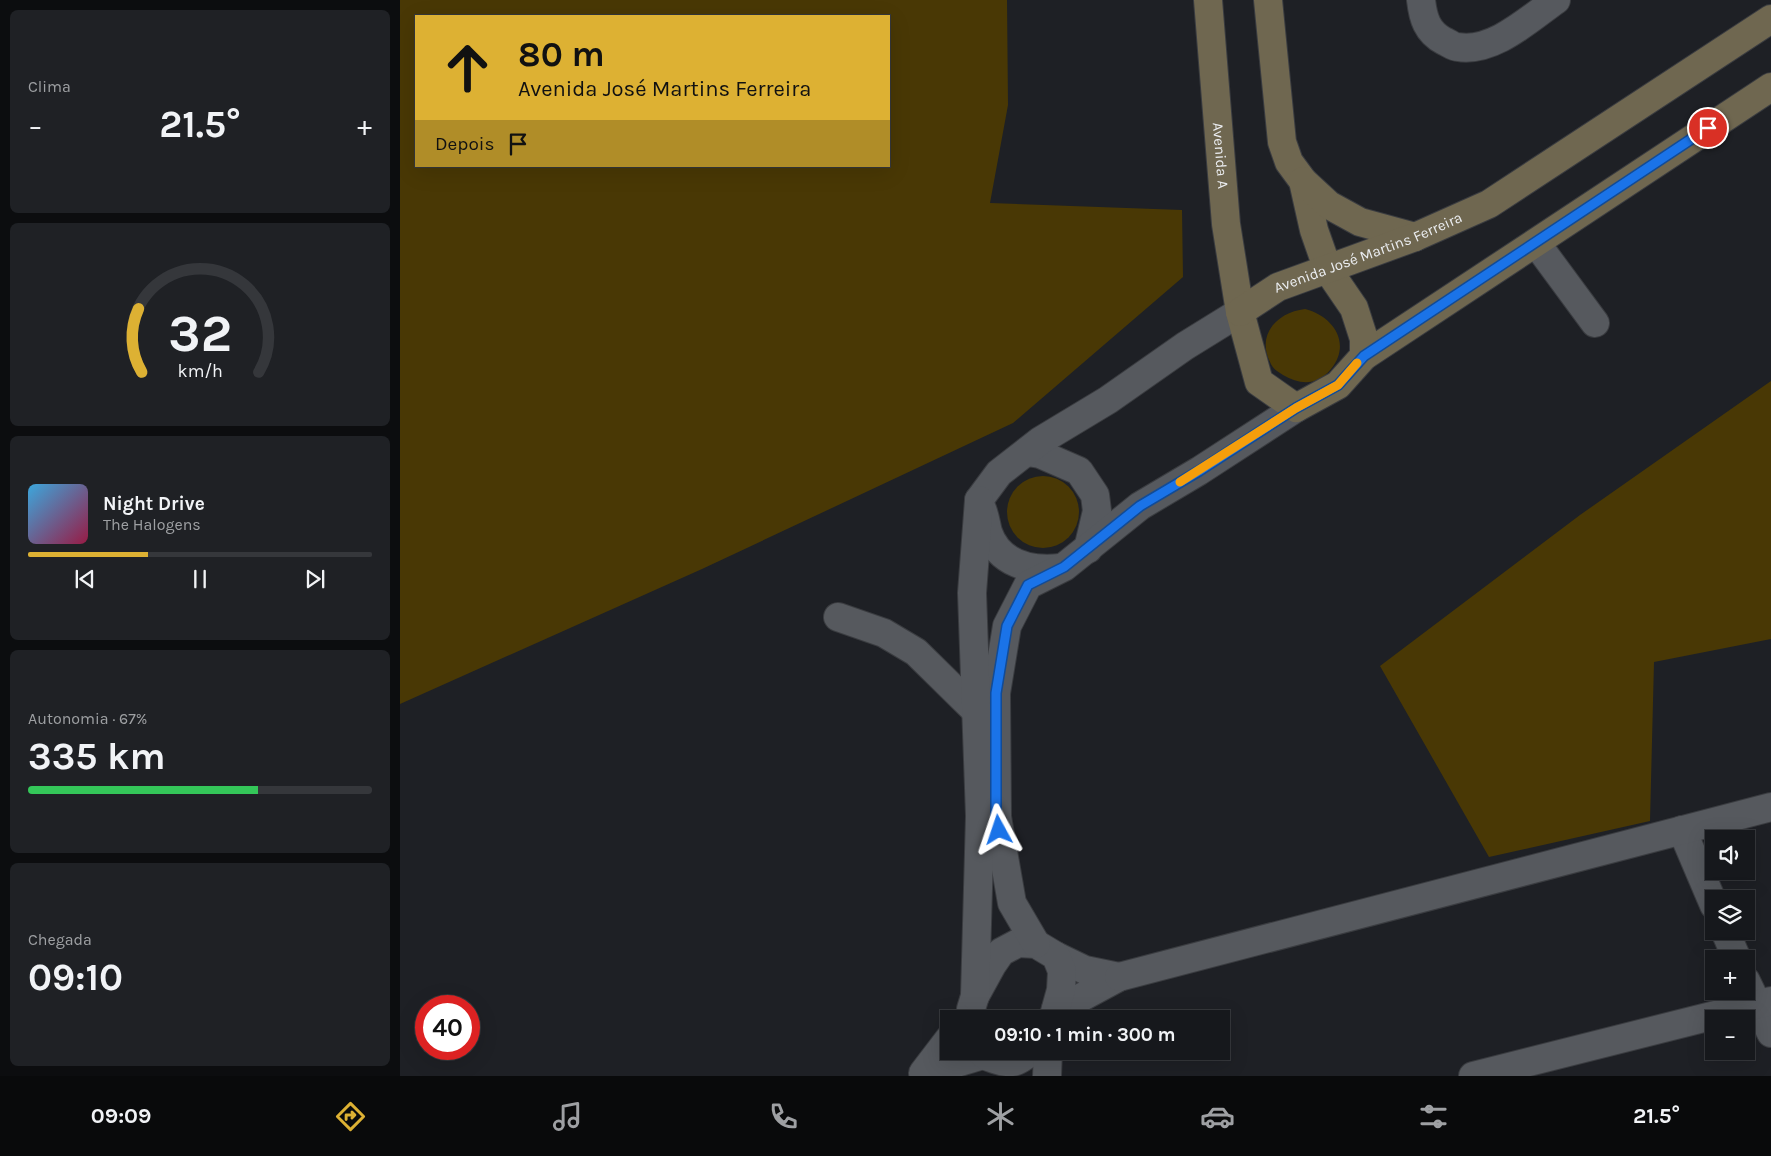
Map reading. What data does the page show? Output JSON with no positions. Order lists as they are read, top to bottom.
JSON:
{
  "streets": {
    "main road": ["Avenida A", "Avenida José Martins Ferreira"]
  },
  "crossings": [
    ["Avenida A", "Avenida José Martins Ferreira"]
  ],
  "page": {
    "tile": [
      "Clima",
      ["Autonomia · 67%", "335 km"],
      ["Chegada", "09:10"]
    ],
    "turn": ["80 m", "Avenida José Martins Ferreira"],
    "heat": ["−", "21.5°", "+"],
    "then": "Depois",
    "song": ["Night Drive", "The Halogens"],
    "map_buttons": ["+", "−"],
    "limit": "40",
    "trip": "09:10 · 1 min · 300 m",
    "tabs": ["09:09", "21.5°"],
    "gauge": ["32", "km/h"]
  }
}
